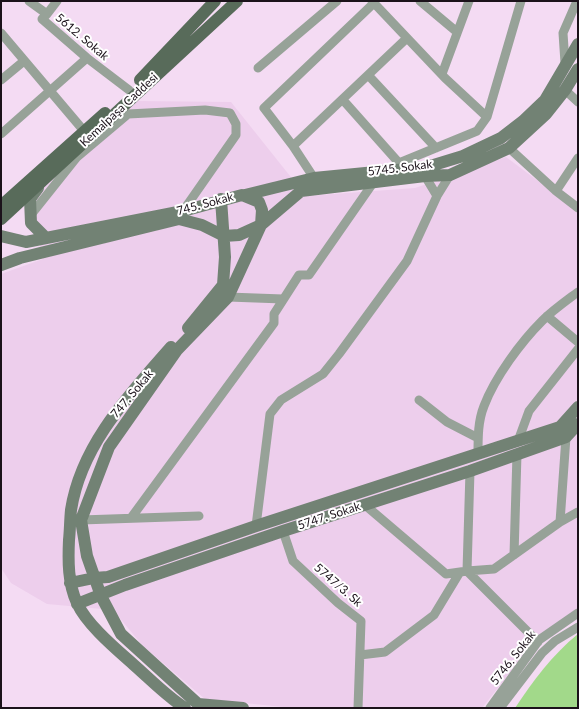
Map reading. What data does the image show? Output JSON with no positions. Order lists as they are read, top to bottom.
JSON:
{
  "streets": {
    "main road": [
      "Kemalpaşa Caddesi",
      "5745. Sokak",
      "745. Sokak",
      "747. Sokak",
      "5747. Sokak"
    ],
    "street": ["5612. Sokak", "5747/3. Sk", "5746. Sokak"]
  },
  "crossings": [
    ["5612. Sokak", "Kemalpaşa Caddesi"],
    ["5745. Sokak", "745. Sokak"],
    ["5745. Sokak", "747. Sokak"],
    ["745. Sokak", "747. Sokak"],
    ["747. Sokak", "5747. Sokak"],
    ["5747. Sokak", "5747/3. Sk"]
  ]
}
